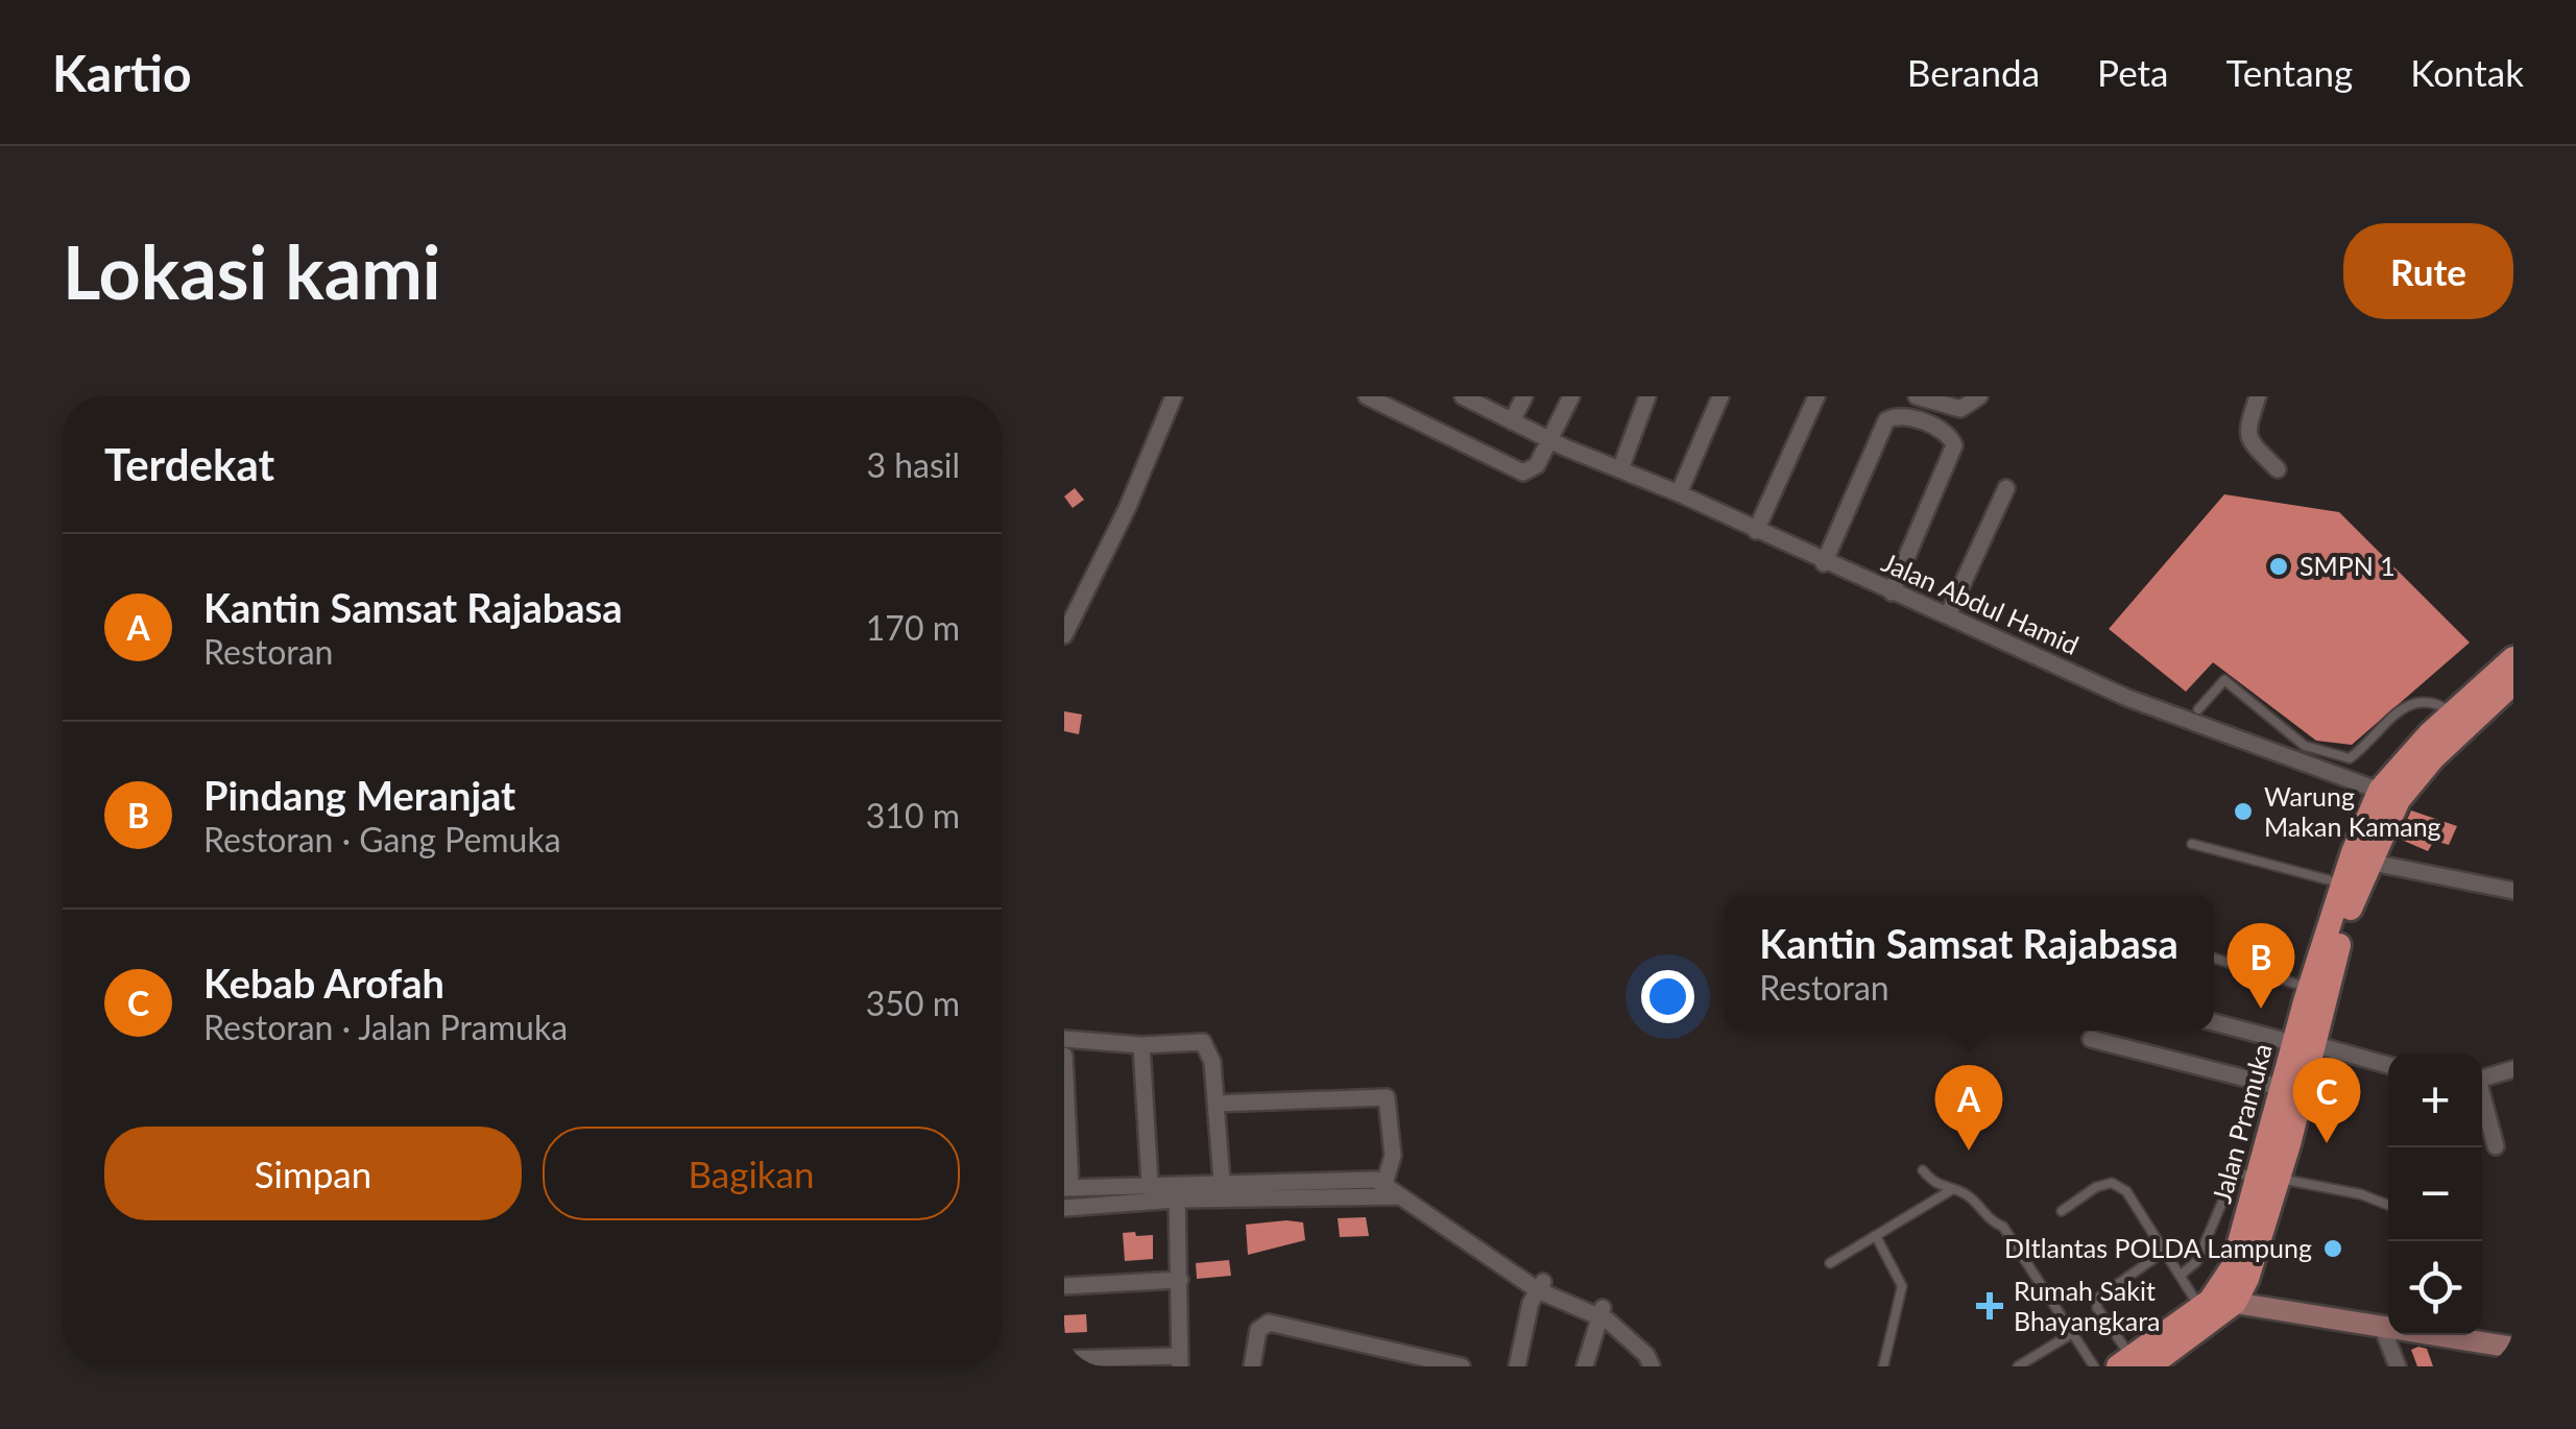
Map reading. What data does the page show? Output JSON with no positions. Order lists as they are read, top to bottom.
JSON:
{
  "streets": {
    "main road": ["Jalan Pramuka"],
    "street": ["Jalan Abdul Hamid"]
  },
  "crossings": [
    ["Jalan Abdul Hamid", "Jalan Pramuka"]
  ],
  "places": {
    "other": ["SMPN 1", "Warung Makan Kamang", "DItlantas POLDA Lampung"],
    "health": ["Rumah Sakit Bhayangkara"]
  },
  "page": {
    "header": "Kartio",
    "nav": [
      "Beranda",
      "Peta",
      "Tentang",
      "Kontak"
    ],
    "buttons": [
      "Rute",
      ["Simpan", "Bagikan"]
    ],
    "title": "Lokasi kami",
    "heading": ["Terdekat", "3 hasil"],
    "list": [
      {
        "mark": "A",
        "name": "Kantin Samsat Rajabasa",
        "note": "Restoran",
        "value": "170 m"
      },
      {
        "mark": "B",
        "name": "Pindang Meranjat",
        "note": "Restoran · Gang Pemuka",
        "value": "310 m"
      },
      {
        "mark": "C",
        "name": "Kebab Arofah",
        "note": "Restoran · Jalan Pramuka",
        "value": "350 m"
      }
    ],
    "popup": ["Kantin Samsat Rajabasa", "Restoran"],
    "pins": ["B", "C", "A"],
    "map_buttons": ["+", "−"]
  }
}
